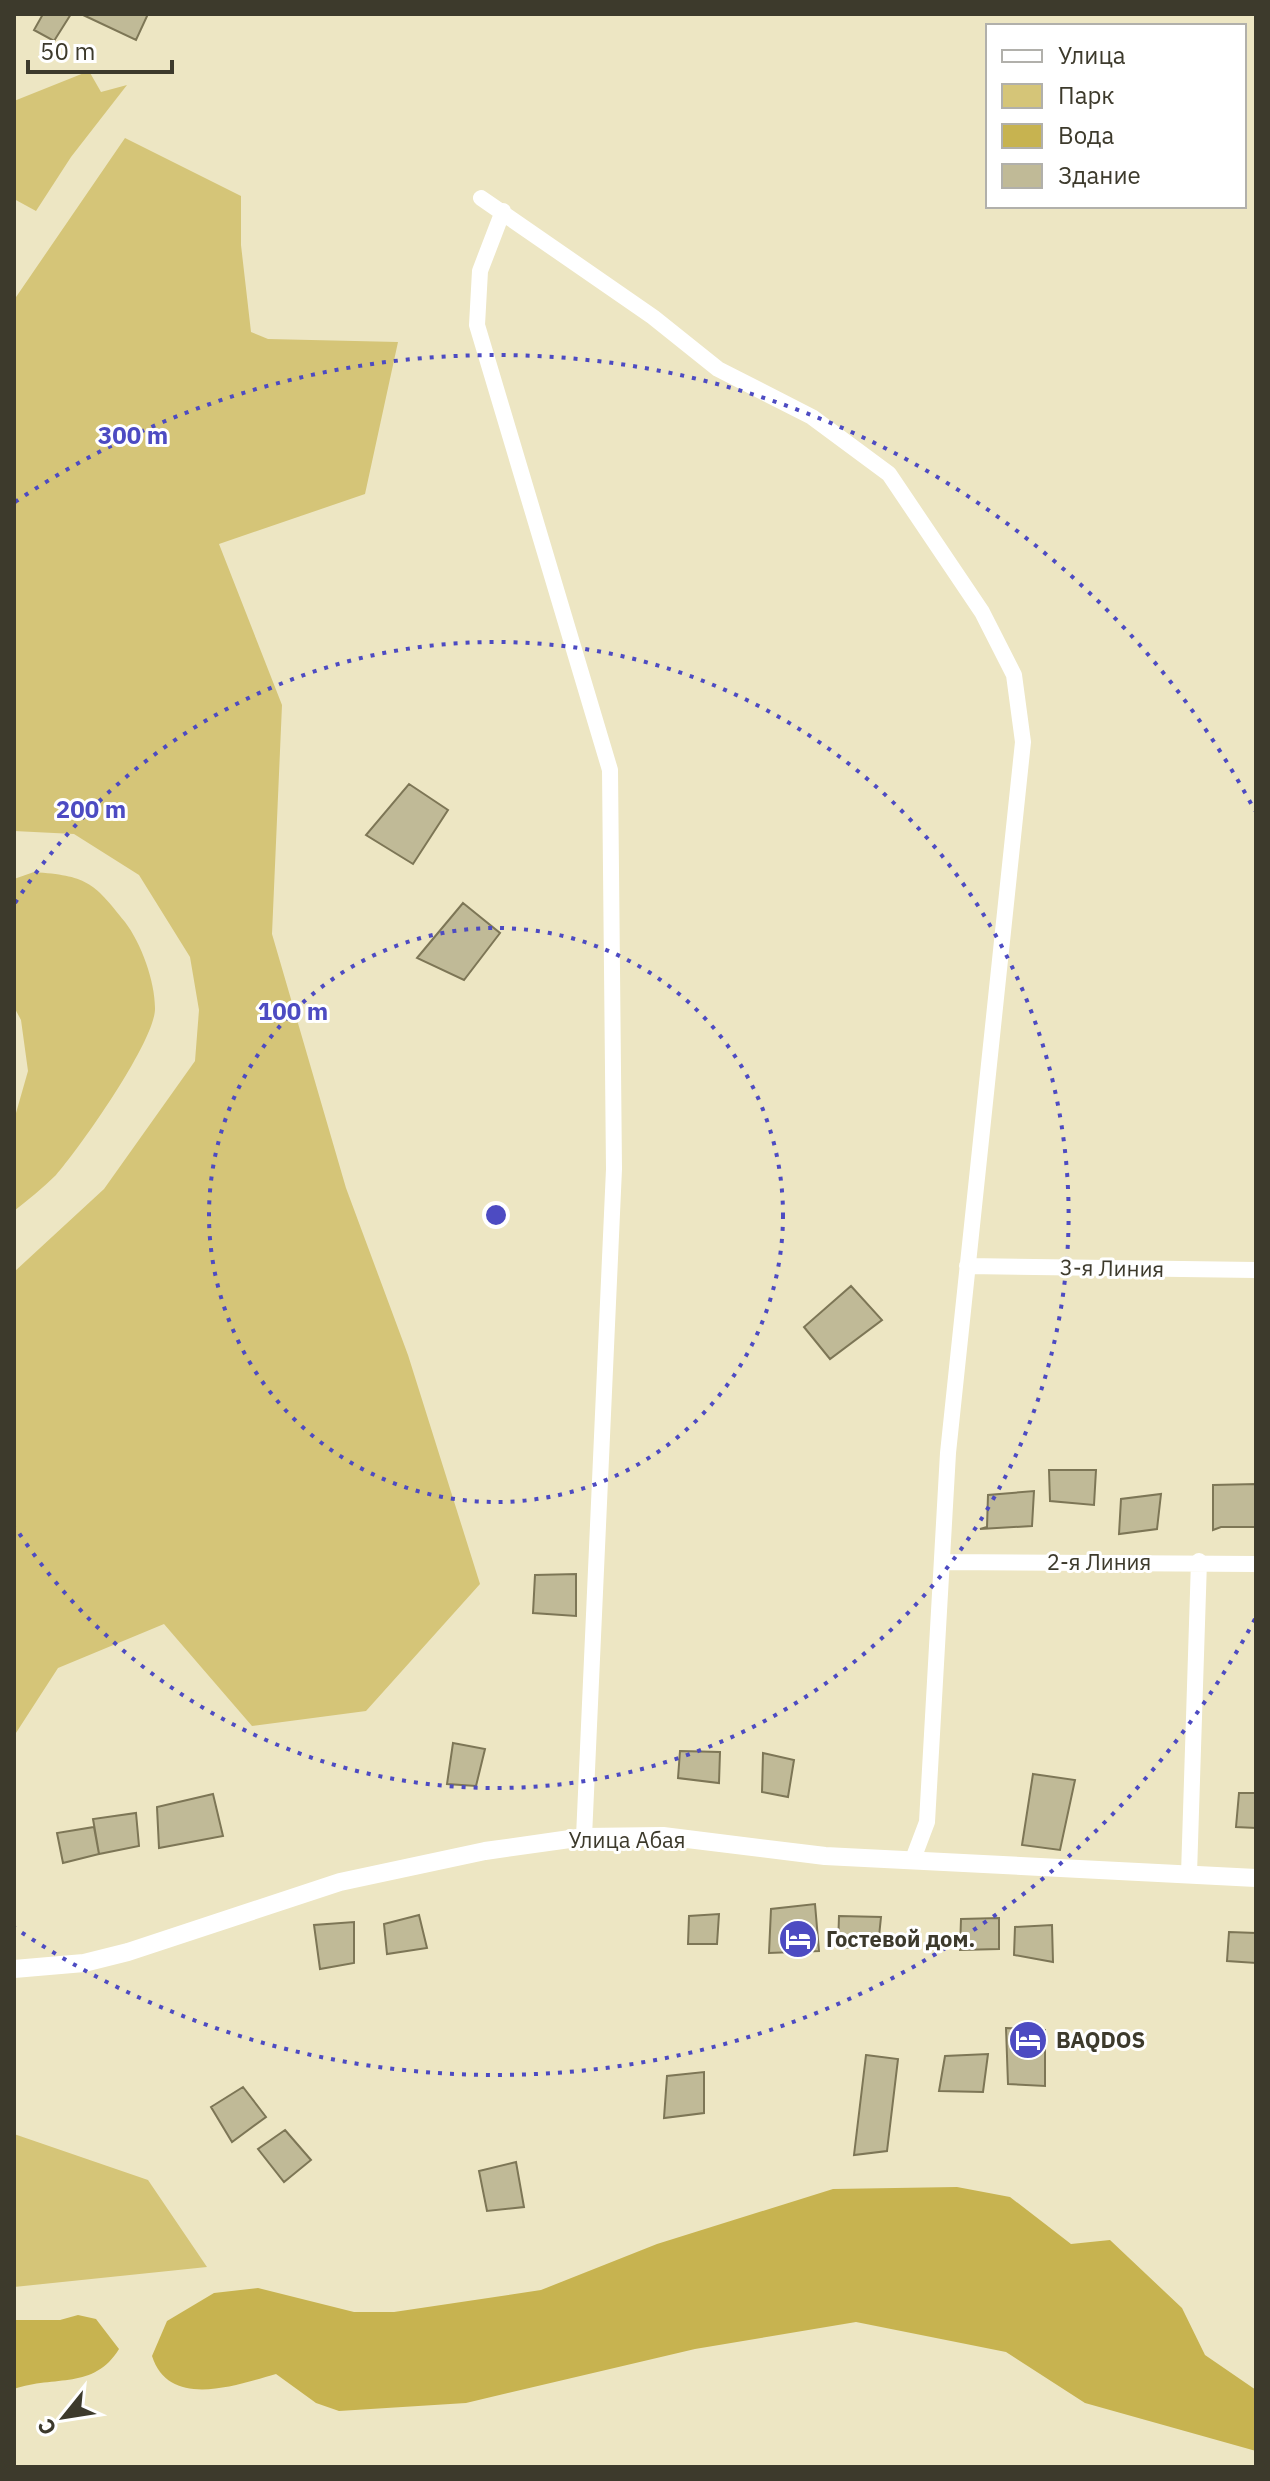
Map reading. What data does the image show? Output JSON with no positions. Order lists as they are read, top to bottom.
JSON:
{
  "streets": {
    "street": ["3-я Линия", "2-я Линия", "Улица Абая"]
  },
  "places": {
    "hotel": ["Гостевой дом.", "BAQDOS"]
  },
  "legend": [
    "Улица",
    "Парк",
    "Вода",
    "Здание"
  ],
  "scale_bar": "50 m",
  "north": "bottom left",
  "rings": ["300 m", "200 m", "100 m"]
}
